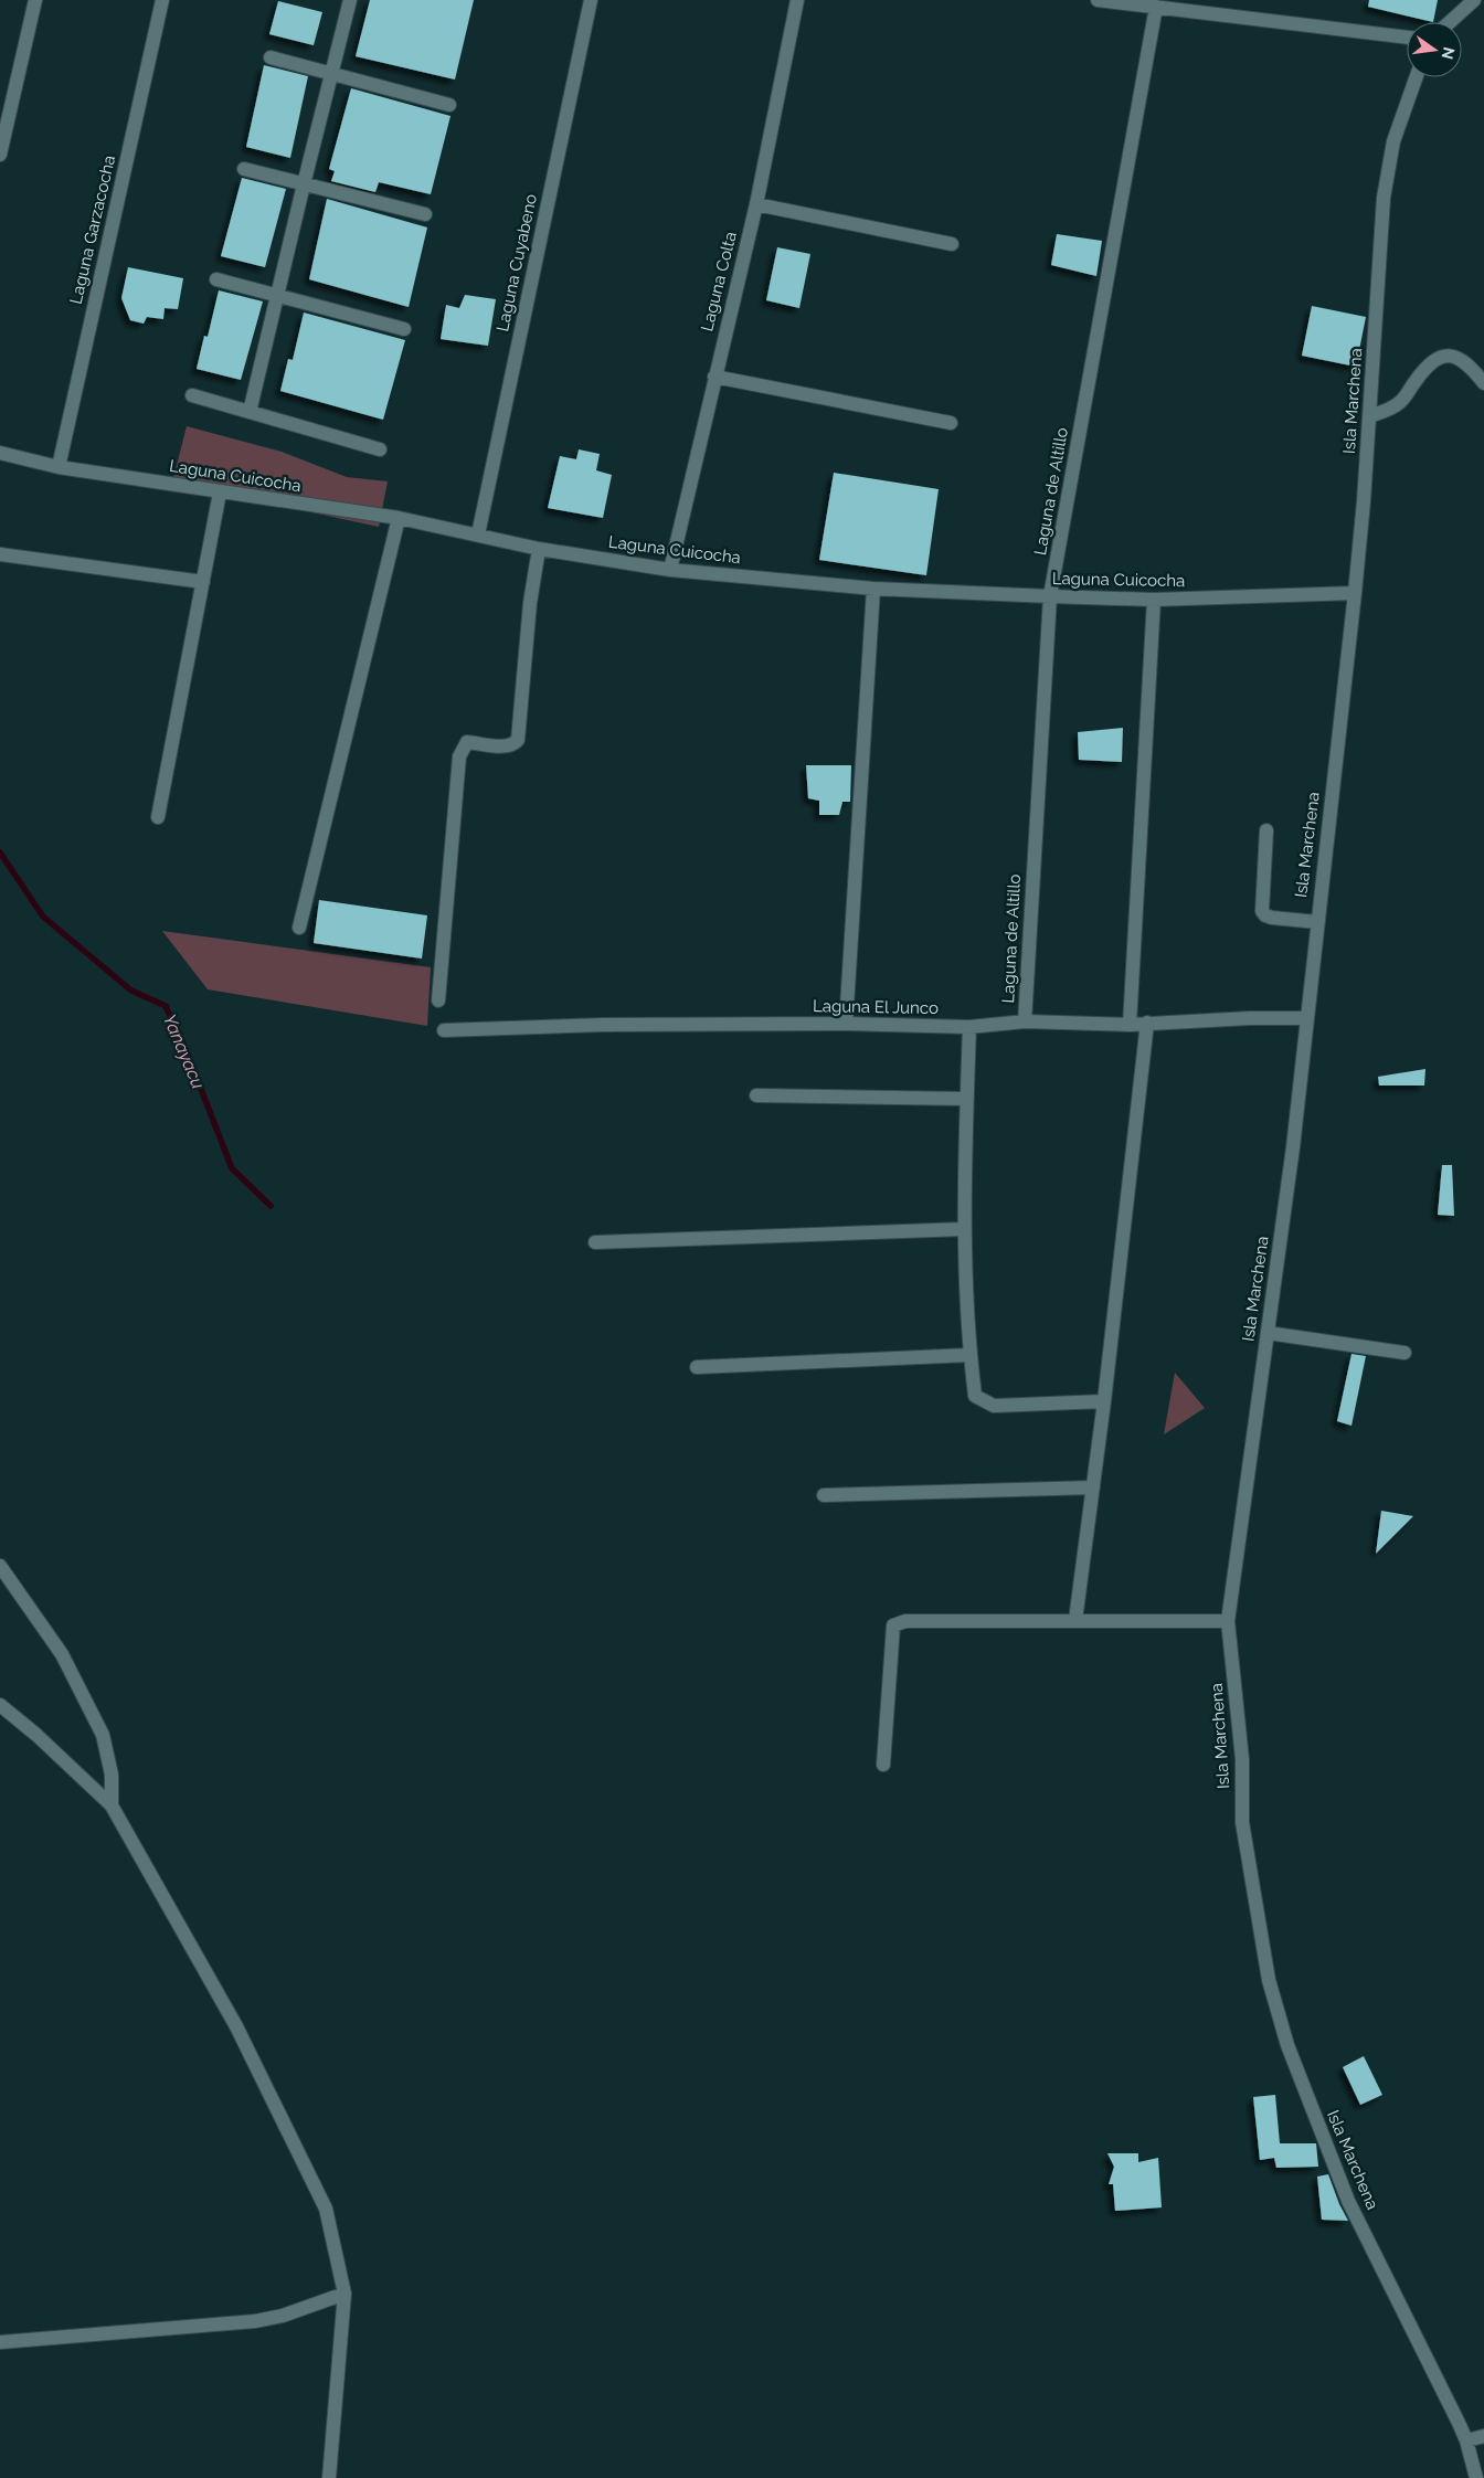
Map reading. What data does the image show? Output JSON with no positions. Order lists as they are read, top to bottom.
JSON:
{
  "streets": {
    "street": [
      "Laguna Garzacocha",
      "Laguna Cuyabeno",
      "Laguna Colta",
      "Isla Marchena",
      "Laguna Cuicocha",
      "Laguna de Altillo",
      "Laguna El Junco"
    ]
  },
  "crossings": [
    ["Laguna Garzacocha", "Laguna Cuicocha"],
    ["Laguna Cuyabeno", "Laguna Cuicocha"],
    ["Laguna Colta", "Laguna Cuicocha"],
    ["Isla Marchena", "Laguna Cuicocha"],
    ["Isla Marchena", "Laguna El Junco"],
    ["Laguna Cuicocha", "Laguna de Altillo"],
    ["Laguna de Altillo", "Laguna El Junco"]
  ],
  "water": ["Yanayacu"],
  "north": "right"
}
